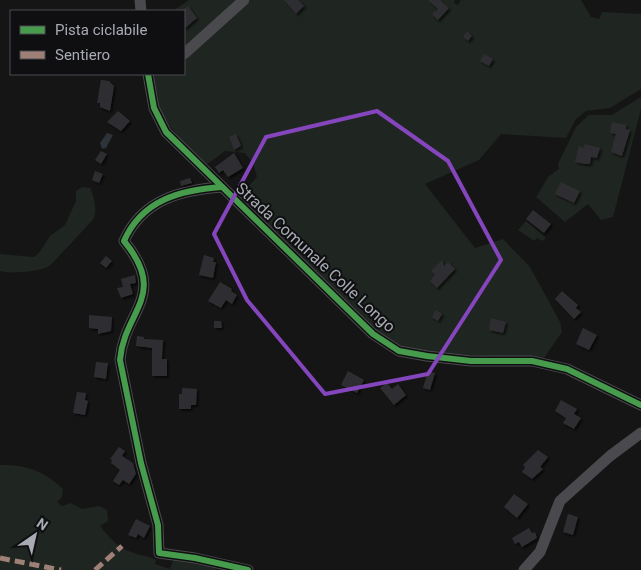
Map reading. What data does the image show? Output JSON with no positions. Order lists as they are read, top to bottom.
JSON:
{
  "streets": {
    "street": ["Strada Comunale Colle Longo"]
  },
  "legend": ["Pista ciclabile", "Sentiero"],
  "north": "top right"
}
